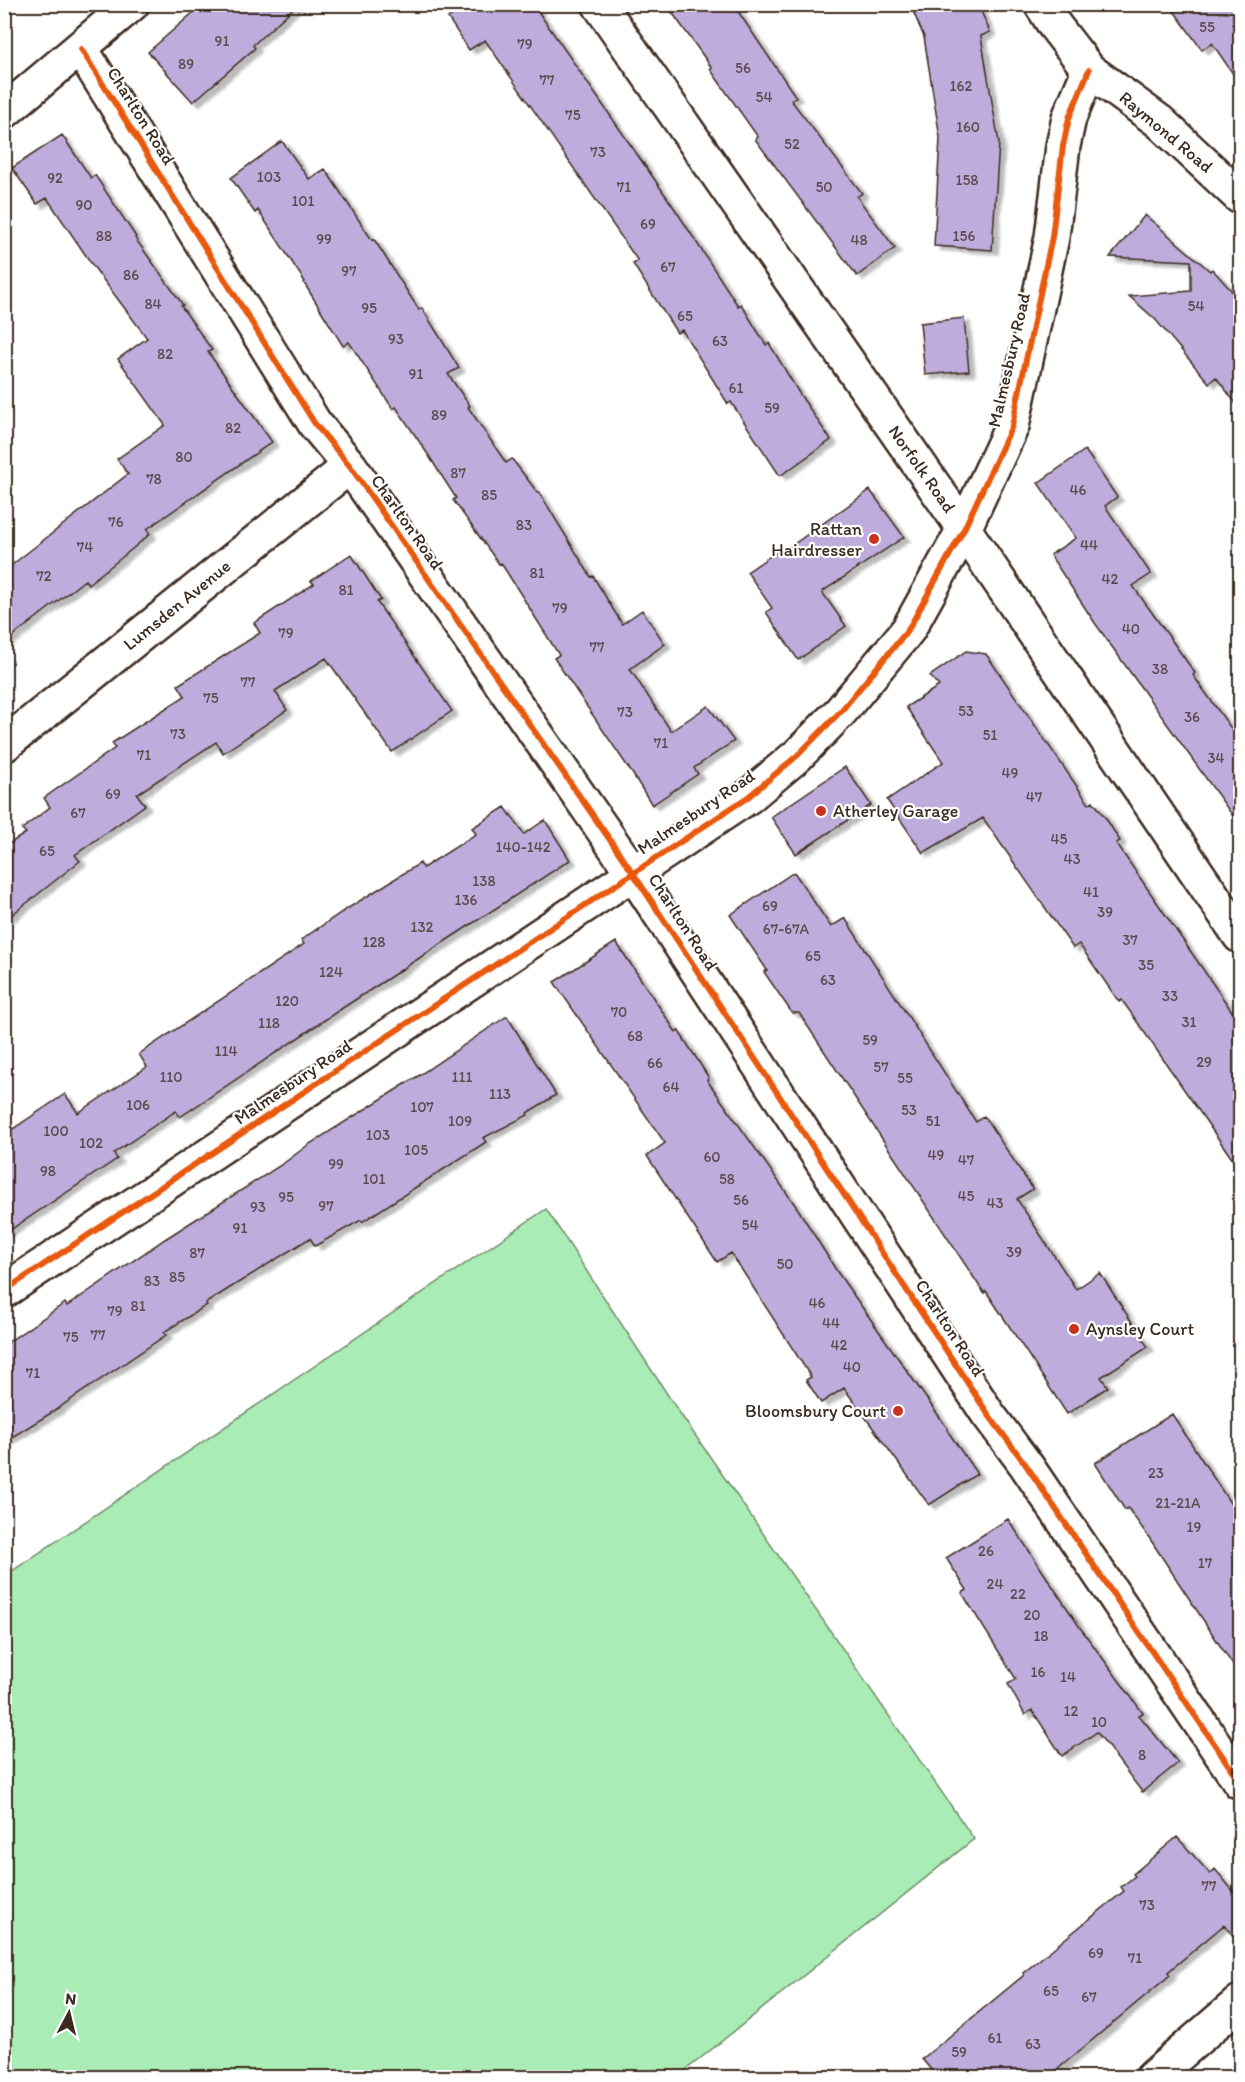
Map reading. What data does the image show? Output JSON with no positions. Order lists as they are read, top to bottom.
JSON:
{
  "streets": {
    "street": [
      "Charlton Road",
      "Raymond Road",
      "Malmesbury Road",
      "Norfolk Road",
      "Lumsden Avenue"
    ]
  },
  "crossings": [
    ["Charlton Road", "Malmesbury Road"],
    ["Charlton Road", "Lumsden Avenue"],
    ["Raymond Road", "Malmesbury Road"],
    ["Malmesbury Road", "Norfolk Road"]
  ],
  "places": [
    "Rattan Hairdresser",
    "Atherley Garage",
    "Aynsley Court",
    "Bloomsbury Court"
  ],
  "house_numbers": [
    "55",
    "91",
    "79",
    "89",
    "56",
    "77",
    "162",
    "54",
    "75",
    "160",
    "52",
    "73",
    "103",
    "92",
    "158",
    "71",
    "50",
    "101",
    "90",
    "69",
    "88",
    "156",
    "99",
    "48",
    "67",
    "97",
    "86",
    "84",
    "54",
    "95",
    "65",
    "93",
    "63",
    "82",
    "91",
    "61",
    "59",
    "89",
    "82",
    "80",
    "87",
    "78",
    "46",
    "85",
    "76",
    "83",
    "44",
    "74",
    "81",
    "72",
    "42",
    "81",
    "79",
    "40",
    "79",
    "77",
    "38",
    "77",
    "75",
    "53",
    "73",
    "36",
    "73",
    "51",
    "71",
    "71",
    "34",
    "49",
    "69",
    "47",
    "67",
    "45",
    "140-142",
    "65",
    "43",
    "138",
    "41",
    "136",
    "69",
    "39",
    "132",
    "67-67A",
    "37",
    "128",
    "65",
    "35",
    "124",
    "63",
    "33",
    "120",
    "70",
    "31",
    "118",
    "68",
    "59",
    "114",
    "29",
    "66",
    "57",
    "110",
    "111",
    "55",
    "64",
    "113",
    "106",
    "107",
    "53",
    "109",
    "51",
    "100",
    "103",
    "102",
    "105",
    "49",
    "60",
    "47",
    "99",
    "98",
    "101",
    "58",
    "45",
    "95",
    "56",
    "43",
    "97",
    "93",
    "54",
    "91",
    "39",
    "87",
    "50",
    "85",
    "83",
    "46",
    "81",
    "79",
    "44",
    "77",
    "75",
    "42",
    "40",
    "71",
    "23",
    "21-21A",
    "19",
    "26",
    "17",
    "24",
    "22",
    "20",
    "18",
    "16",
    "14",
    "12",
    "10",
    "8",
    "77",
    "73",
    "69",
    "71",
    "65",
    "67",
    "61",
    "63",
    "59"
  ],
  "north": "top"
}
